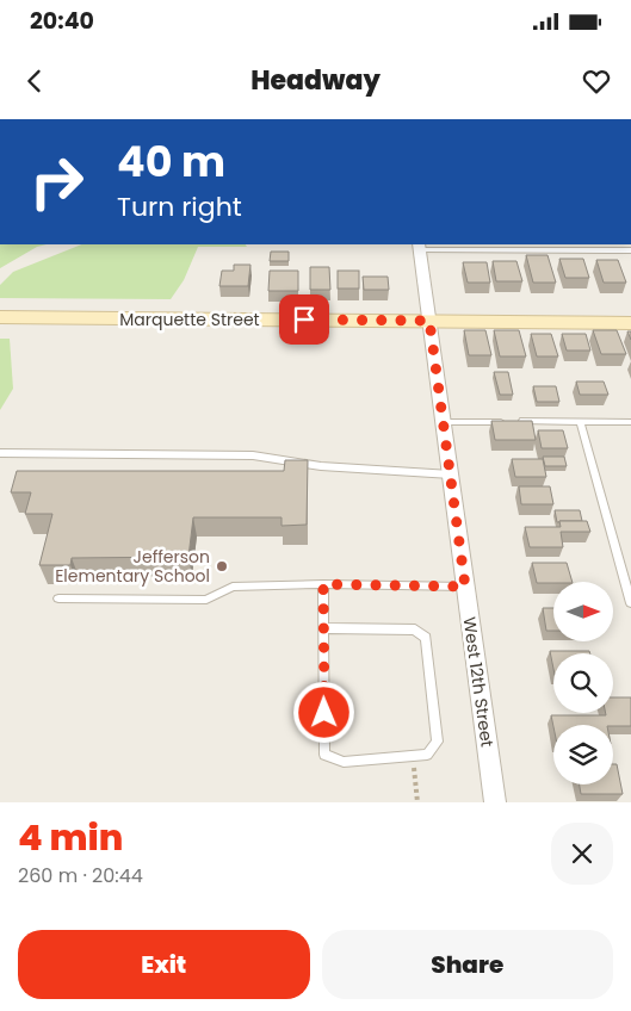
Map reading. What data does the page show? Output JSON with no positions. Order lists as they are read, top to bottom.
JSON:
{
  "streets": {
    "street": ["Marquette Street", "West 12th Street"]
  },
  "crossings": [
    ["Marquette Street", "West 12th Street"]
  ],
  "places": ["Jefferson Elementary School"],
  "north": "right",
  "page": {
    "status": "20:40",
    "header": "Headway",
    "turn": ["40 m", "Turn right"],
    "heading": ["4 min", "260 m · 20:44"],
    "buttons": ["Exit", "Share"]
  }
}
